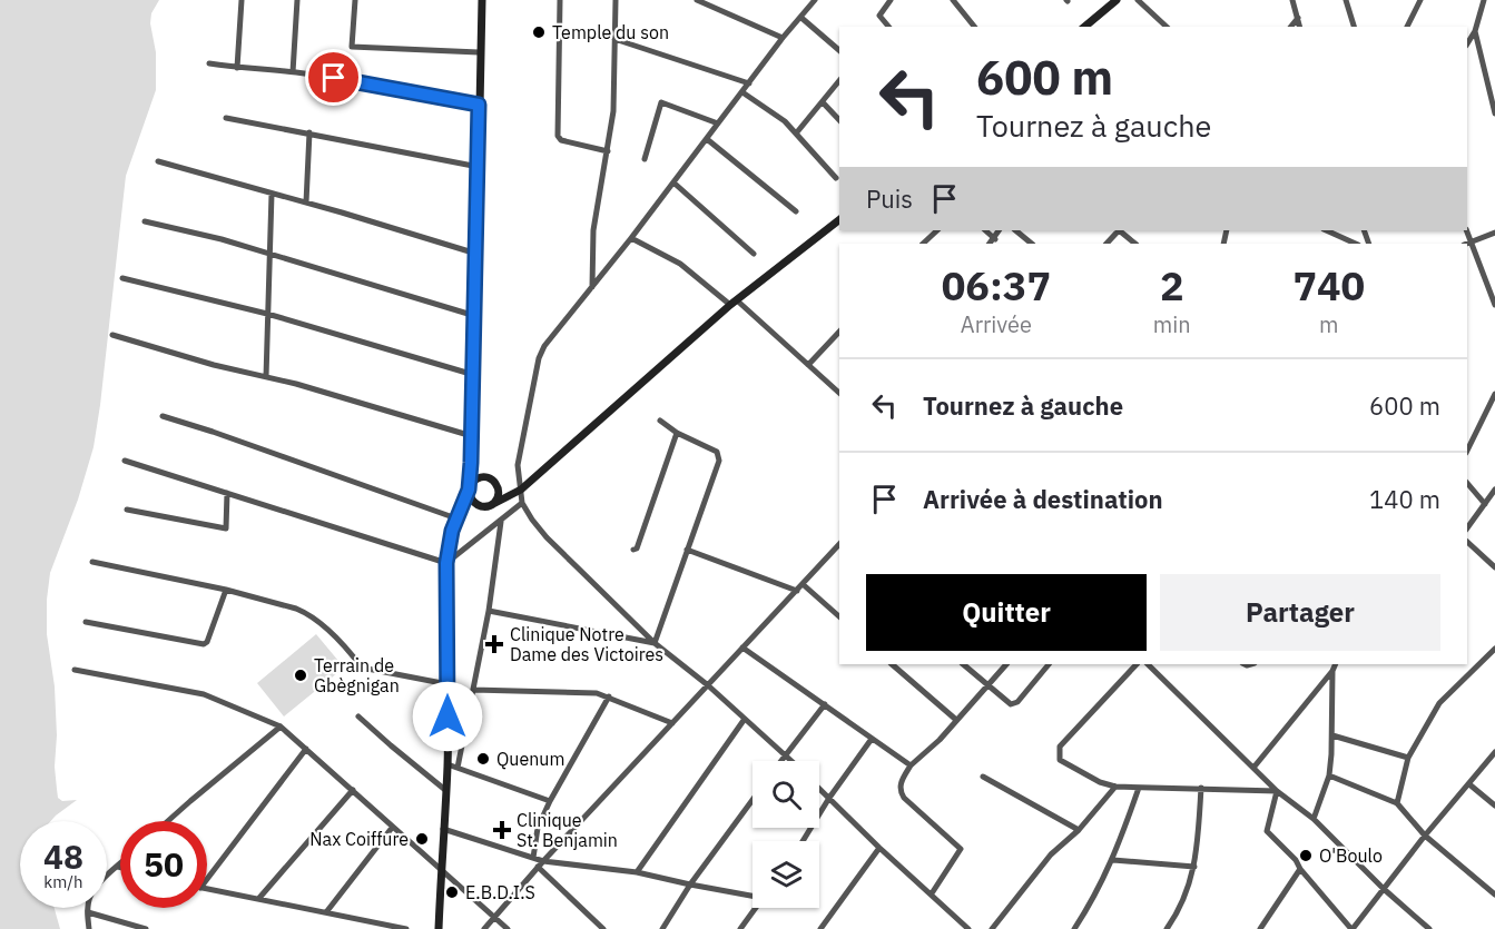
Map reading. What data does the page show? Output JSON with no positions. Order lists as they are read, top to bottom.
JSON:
{
  "places": {
    "other": [
      "Temple du son",
      "Terrain de Gbègnigan",
      "Quenum",
      "Nax Coiffure",
      "O'Boulo",
      "E.B.D.I.S"
    ],
    "health": ["Clinique Notre Dame des Victoires", "Clinique St. Benjamin"]
  },
  "page": {
    "turn": ["600 m", "Tournez à gauche"],
    "then": "Puis",
    "eta": [
      "06:37",
      "Arrivée",
      "2",
      "min",
      "740",
      "m"
    ],
    "list": [
      {
        "name": "Tournez à gauche",
        "value": "600 m"
      },
      {
        "name": "Arrivée à destination",
        "value": "140 m"
      }
    ],
    "buttons": ["Quitter", "Partager"],
    "speed": "48 km/h",
    "limit": "50"
  }
}
